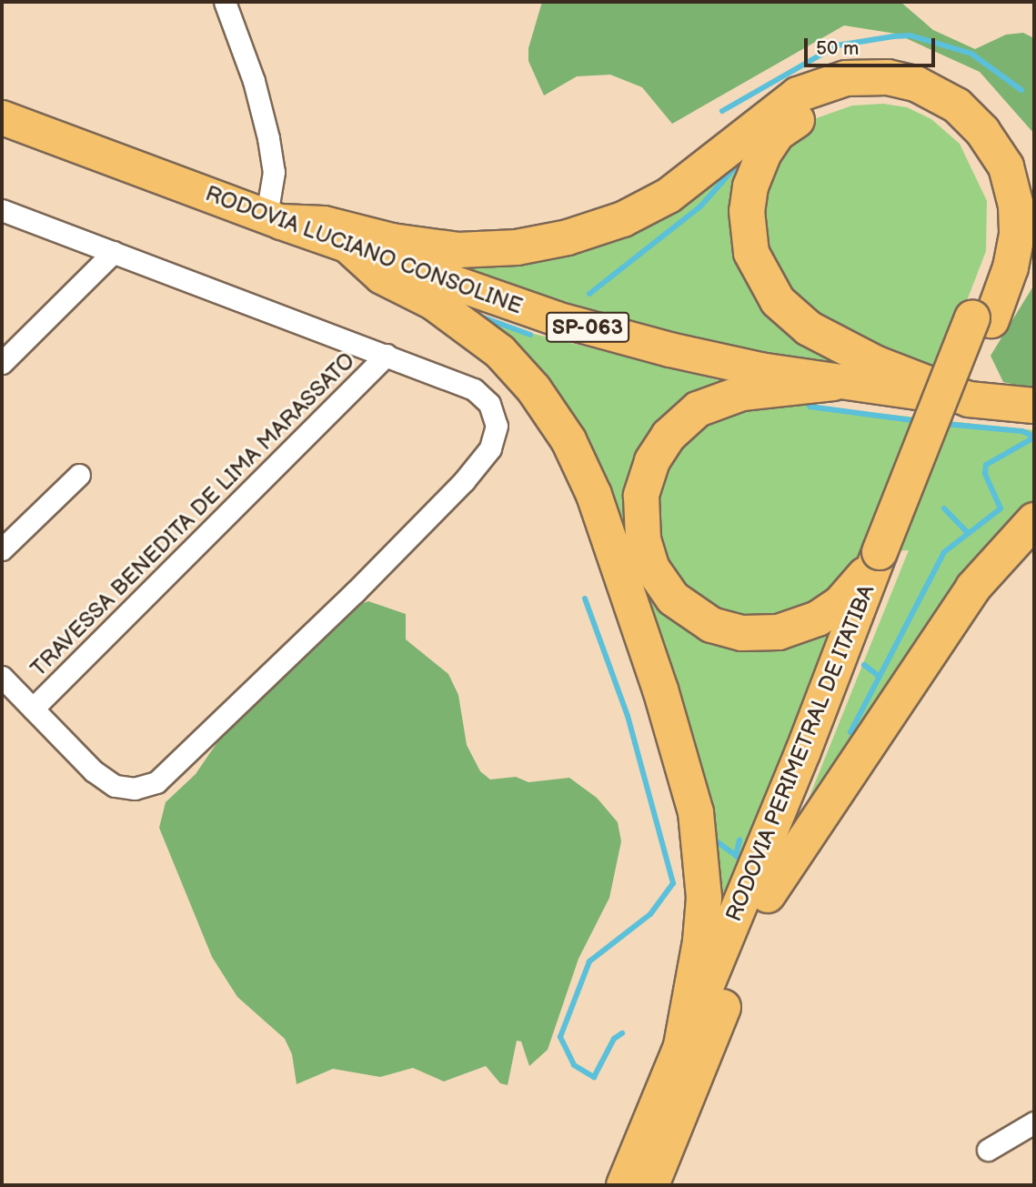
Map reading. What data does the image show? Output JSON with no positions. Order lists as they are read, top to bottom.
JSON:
{
  "streets": {
    "highway": ["RODOVIA LUCIANO CONSOLINE", "SP-063", "RODOVIA PERIMETRAL DE ITATIBA"],
    "street": ["TRAVESSA BENEDITA DE LIMA MARASSATO"]
  },
  "scale_bar": "50 m"
}
